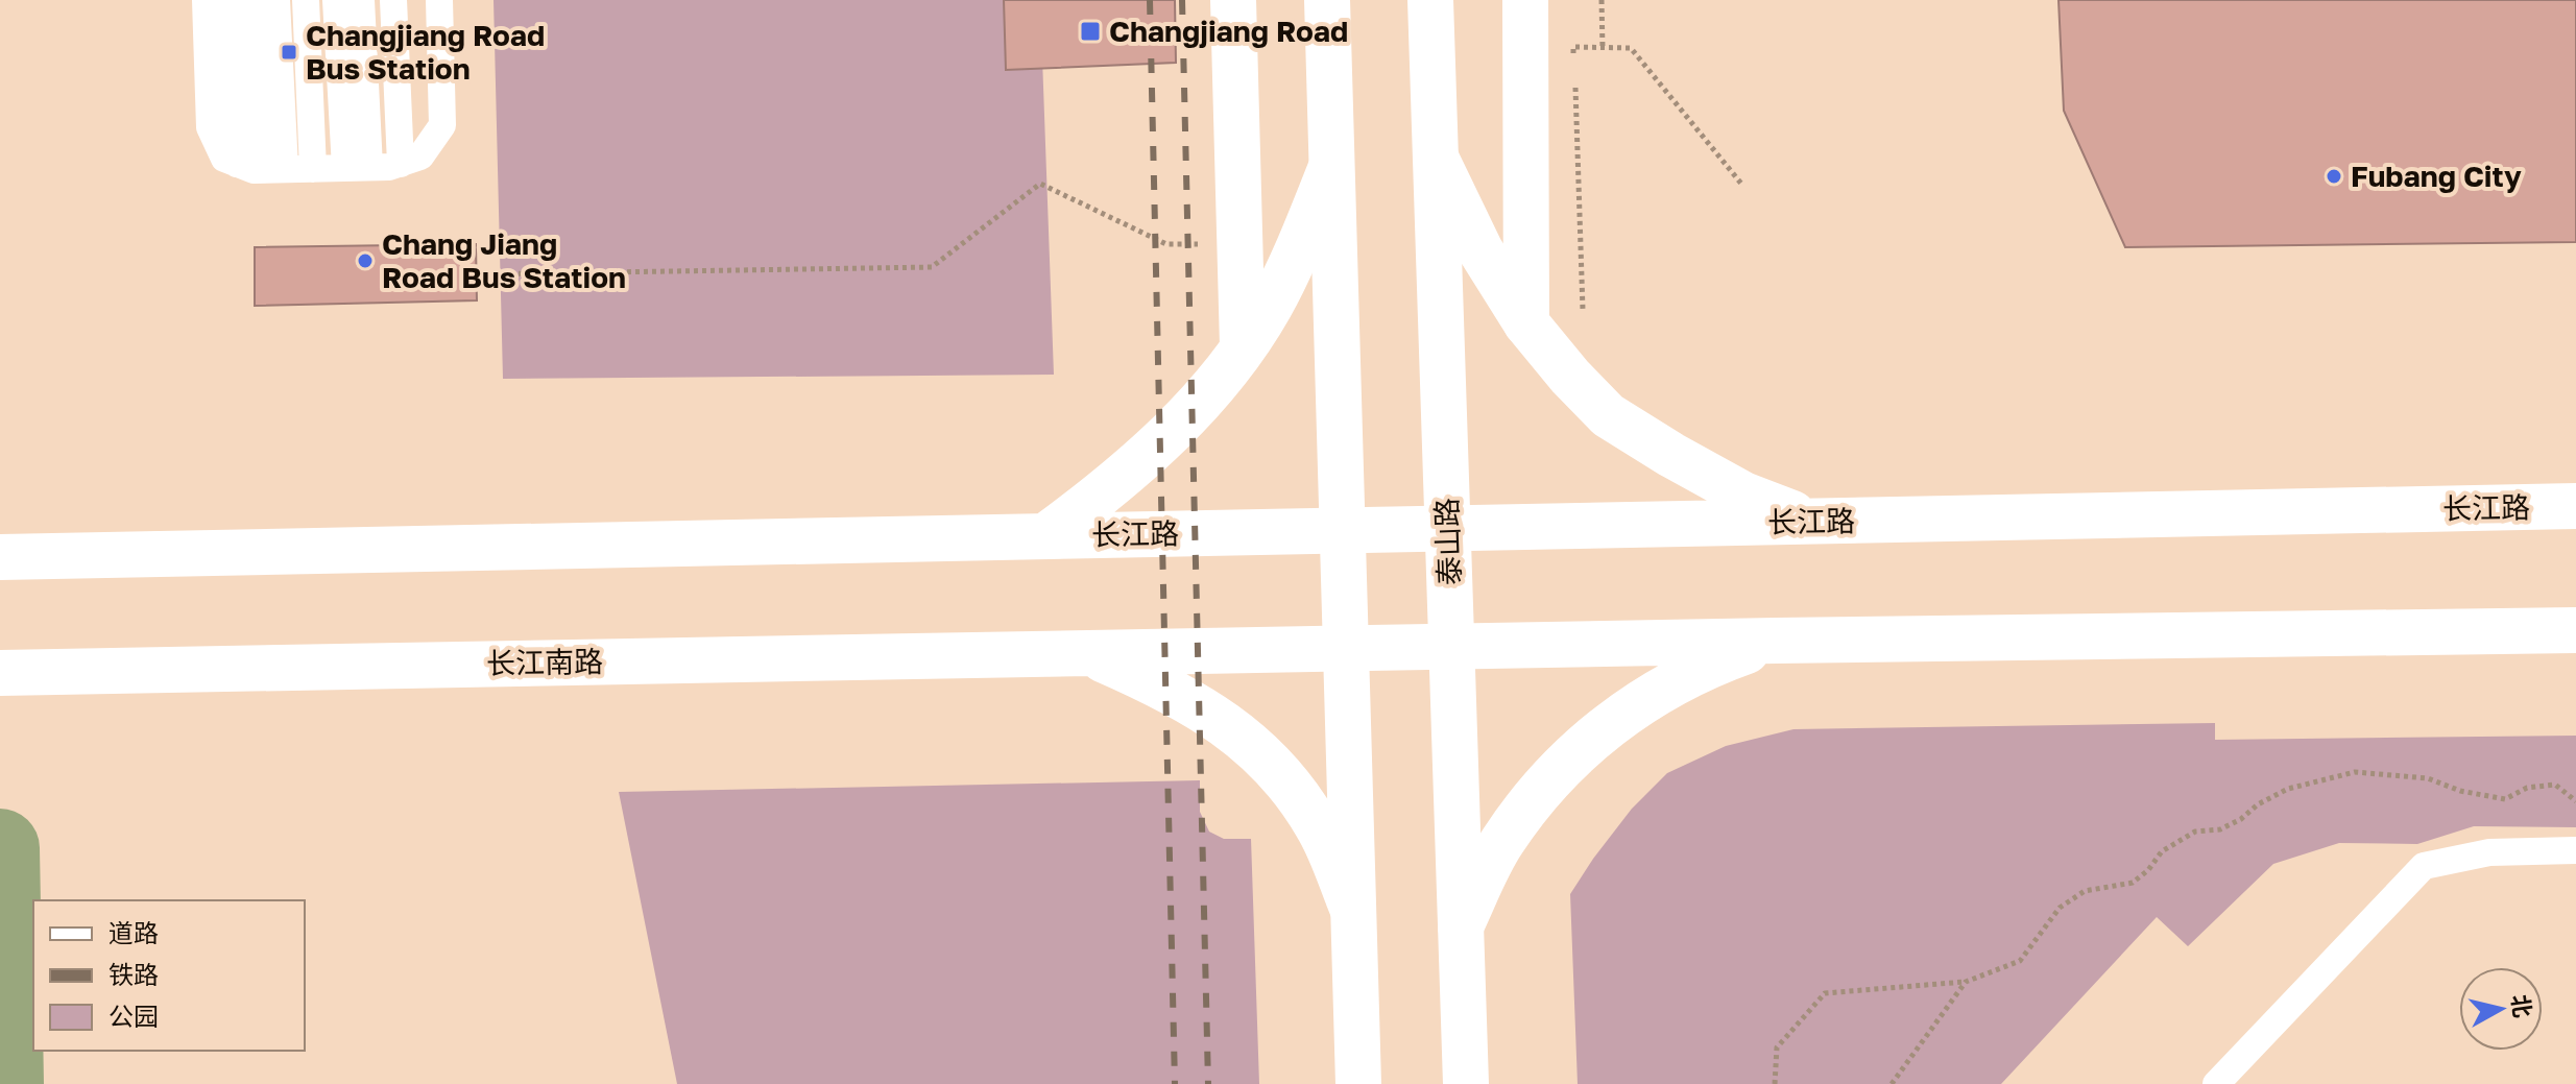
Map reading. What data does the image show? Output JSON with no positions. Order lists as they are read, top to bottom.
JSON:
{
  "streets": {
    "main road": ["长江路", "泰山路", "长江南路"]
  },
  "crossings": [
    ["长江路", "泰山路"]
  ],
  "places": {
    "transit": ["Changjiang Road", "Changjiang Road Bus Station"],
    "other": ["Fubang City", "Chang Jiang Road Bus Station"]
  },
  "legend": ["道路", "铁路", "公园"],
  "north": "right"
}
